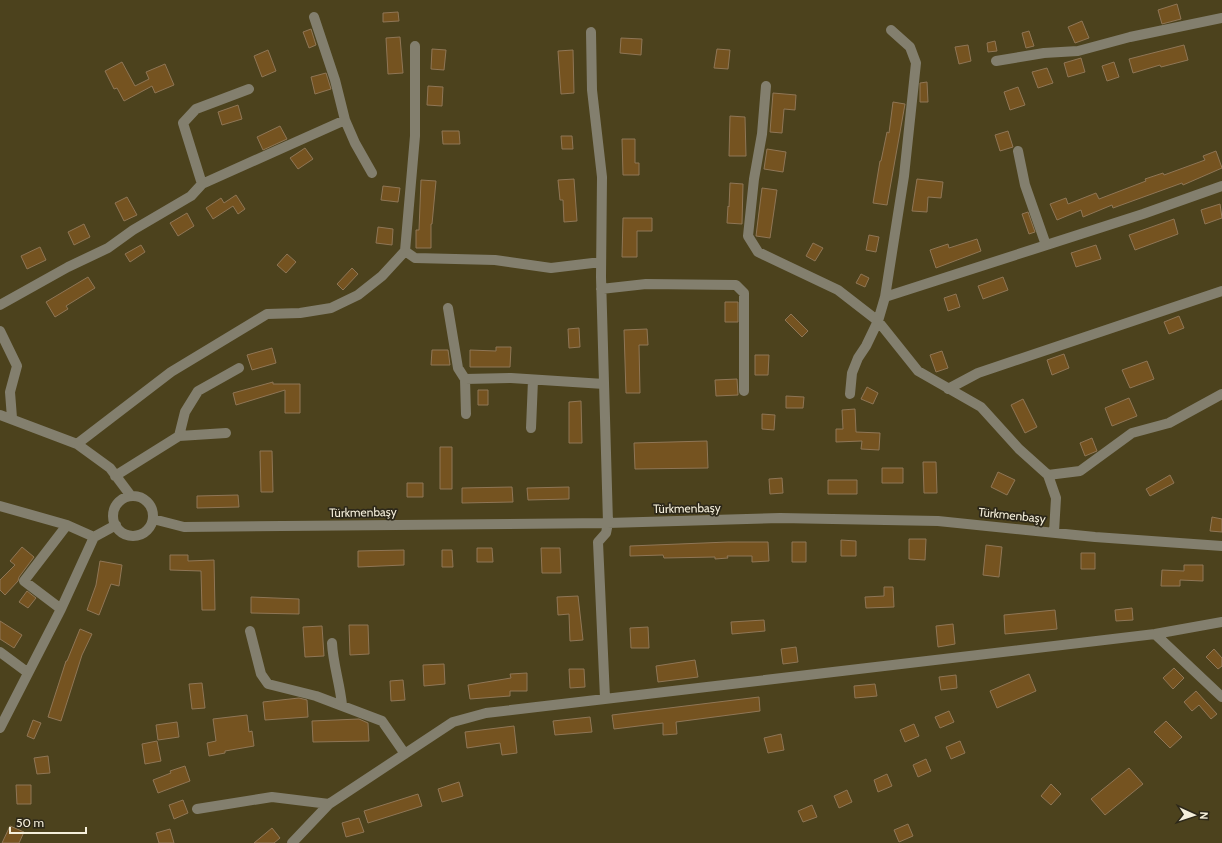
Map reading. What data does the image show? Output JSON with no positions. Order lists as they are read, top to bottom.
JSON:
{
  "streets": {
    "street": ["Türkmenbaşy"]
  },
  "scale_bar": "50 m",
  "north": "right"
}
